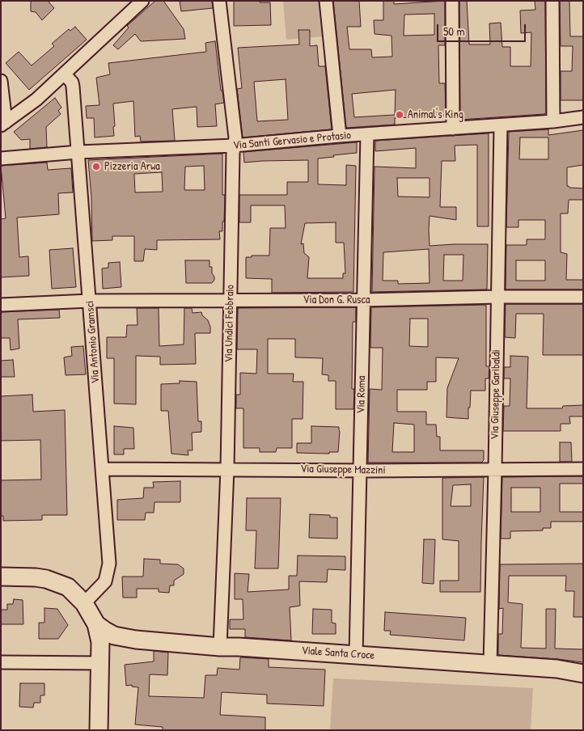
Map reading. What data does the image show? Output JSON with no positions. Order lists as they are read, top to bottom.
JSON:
{
  "streets": {
    "street": [
      "Via Santi Gervasio e Protasio",
      "Via Don G. Rusca",
      "Via Undici Febbraio",
      "Via Antonio Gramsci",
      "Via Roma",
      "Via Giuseppe Garibaldi",
      "Via Giuseppe Mazzini",
      "Viale Santa Croce"
    ]
  },
  "crossings": [
    ["Via Santi Gervasio e Protasio", "Via Undici Febbraio"],
    ["Via Santi Gervasio e Protasio", "Via Antonio Gramsci"],
    ["Via Santi Gervasio e Protasio", "Via Roma"],
    ["Via Santi Gervasio e Protasio", "Via Giuseppe Garibaldi"],
    ["Via Don G. Rusca", "Via Undici Febbraio"],
    ["Via Don G. Rusca", "Via Antonio Gramsci"],
    ["Via Don G. Rusca", "Via Roma"],
    ["Via Don G. Rusca", "Via Giuseppe Garibaldi"],
    ["Via Undici Febbraio", "Via Giuseppe Mazzini"],
    ["Via Undici Febbraio", "Viale Santa Croce"],
    ["Via Antonio Gramsci", "Via Giuseppe Mazzini"],
    ["Via Roma", "Via Giuseppe Mazzini"],
    ["Via Roma", "Viale Santa Croce"],
    ["Via Giuseppe Garibaldi", "Via Giuseppe Mazzini"],
    ["Via Giuseppe Garibaldi", "Viale Santa Croce"]
  ],
  "places": ["Animal's King", "Pizzeria Arwa"],
  "scale_bar": "50 m"
}
